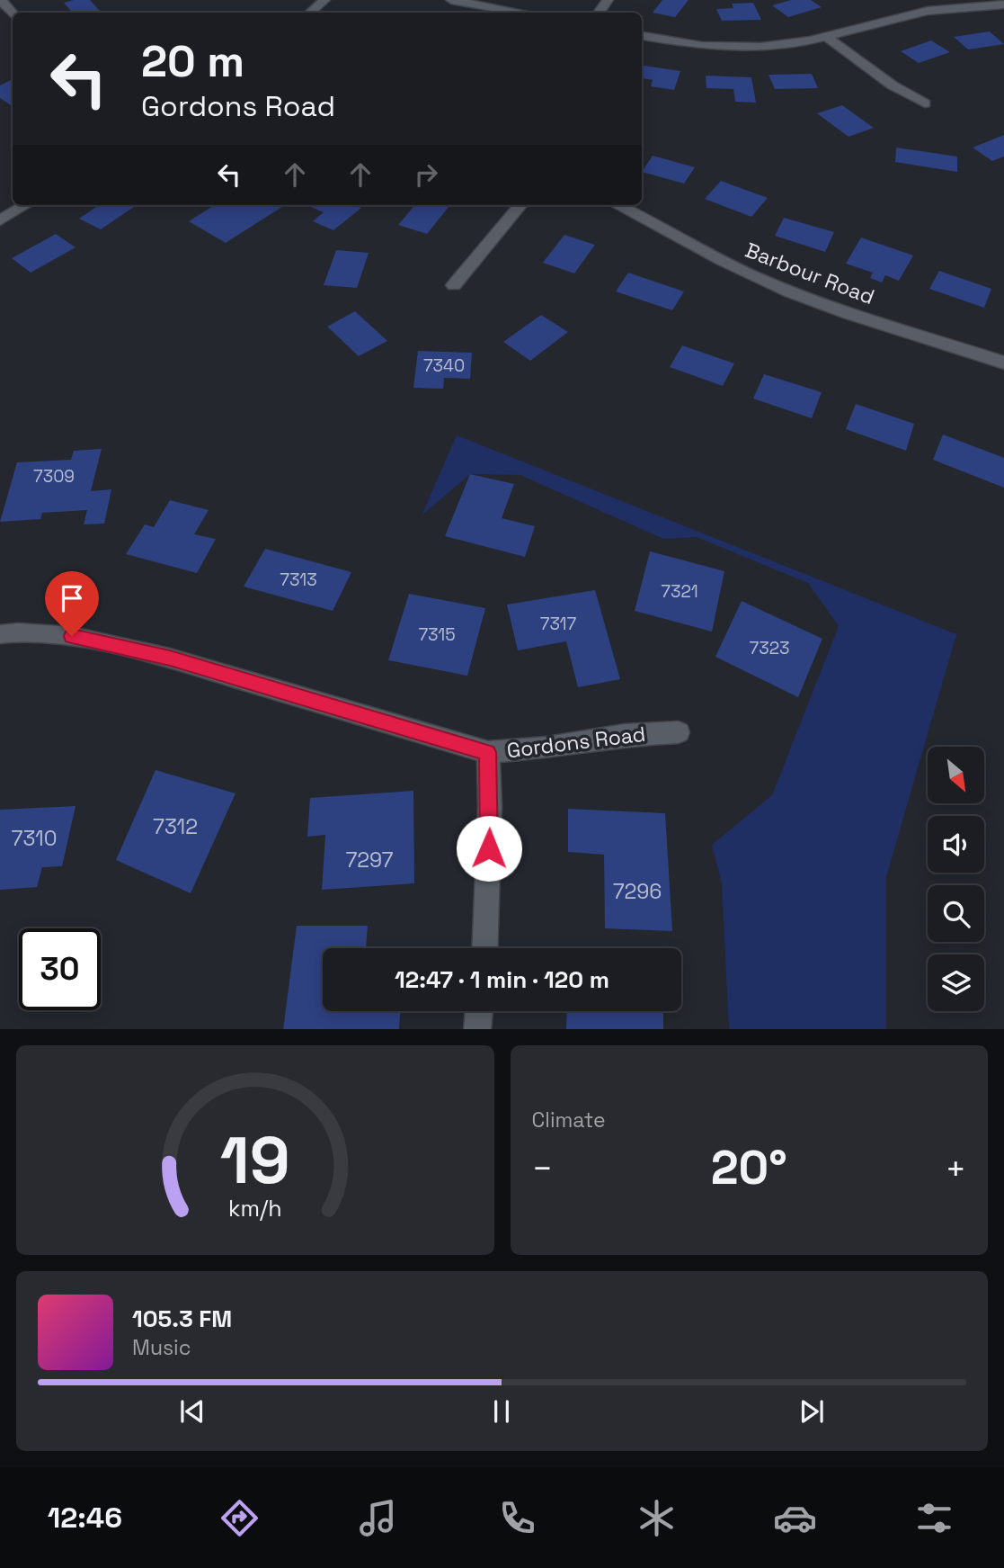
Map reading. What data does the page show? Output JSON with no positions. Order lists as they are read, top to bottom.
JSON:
{
  "streets": {
    "street": ["Barbour Road", "Gordons Road"]
  },
  "house_numbers": [
    "7340",
    "7309",
    "7313",
    "7321",
    "7317",
    "7315",
    "7323",
    "7312",
    "7310",
    "7297",
    "7296"
  ],
  "north": "bottom right",
  "page": {
    "turn": ["20 m", "Gordons Road"],
    "limit": "30",
    "trip": "12:47 · 1 min · 120 m",
    "tile": "Climate",
    "heat": ["−", "20°", "+"],
    "song": ["105.3 FM", "Music"],
    "tabs": "12:46",
    "gauge": ["19", "km/h"]
  }
}
